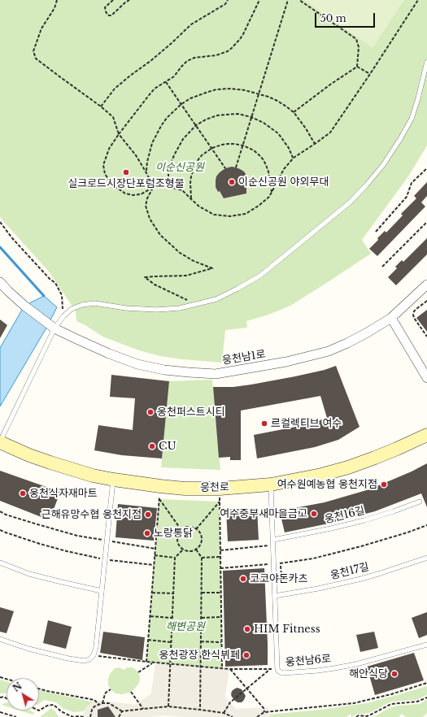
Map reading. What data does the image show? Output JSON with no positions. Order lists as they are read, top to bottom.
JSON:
{
  "streets": {
    "street": ["웅천남1로", "웅천로"],
    "lane": ["웅천16길", "웅천17길", "웅천남6로"]
  },
  "crossings": [
    ["웅천로", "웅천남6로"],
    ["웅천16길", "웅천남6로"],
    ["웅천17길", "웅천남6로"]
  ],
  "parks": ["이순신공원", "해변공원"],
  "places": [
    "실크로드시장단포럼조형물",
    "이순신공원 야외무대",
    "웅천퍼스트시티",
    "르컬렉티브 여수",
    "CU",
    "여수원예농협 웅천지점",
    "웅천식자재마트",
    "여수중부새마을금고",
    "근해유망수협 웅천지점",
    "노랑통닭",
    "코코야돈카츠",
    "HIM Fitness",
    "웅천광장 한식뷔페",
    "해안식당"
  ],
  "scale_bar": "50 m",
  "north": "top left"
}
